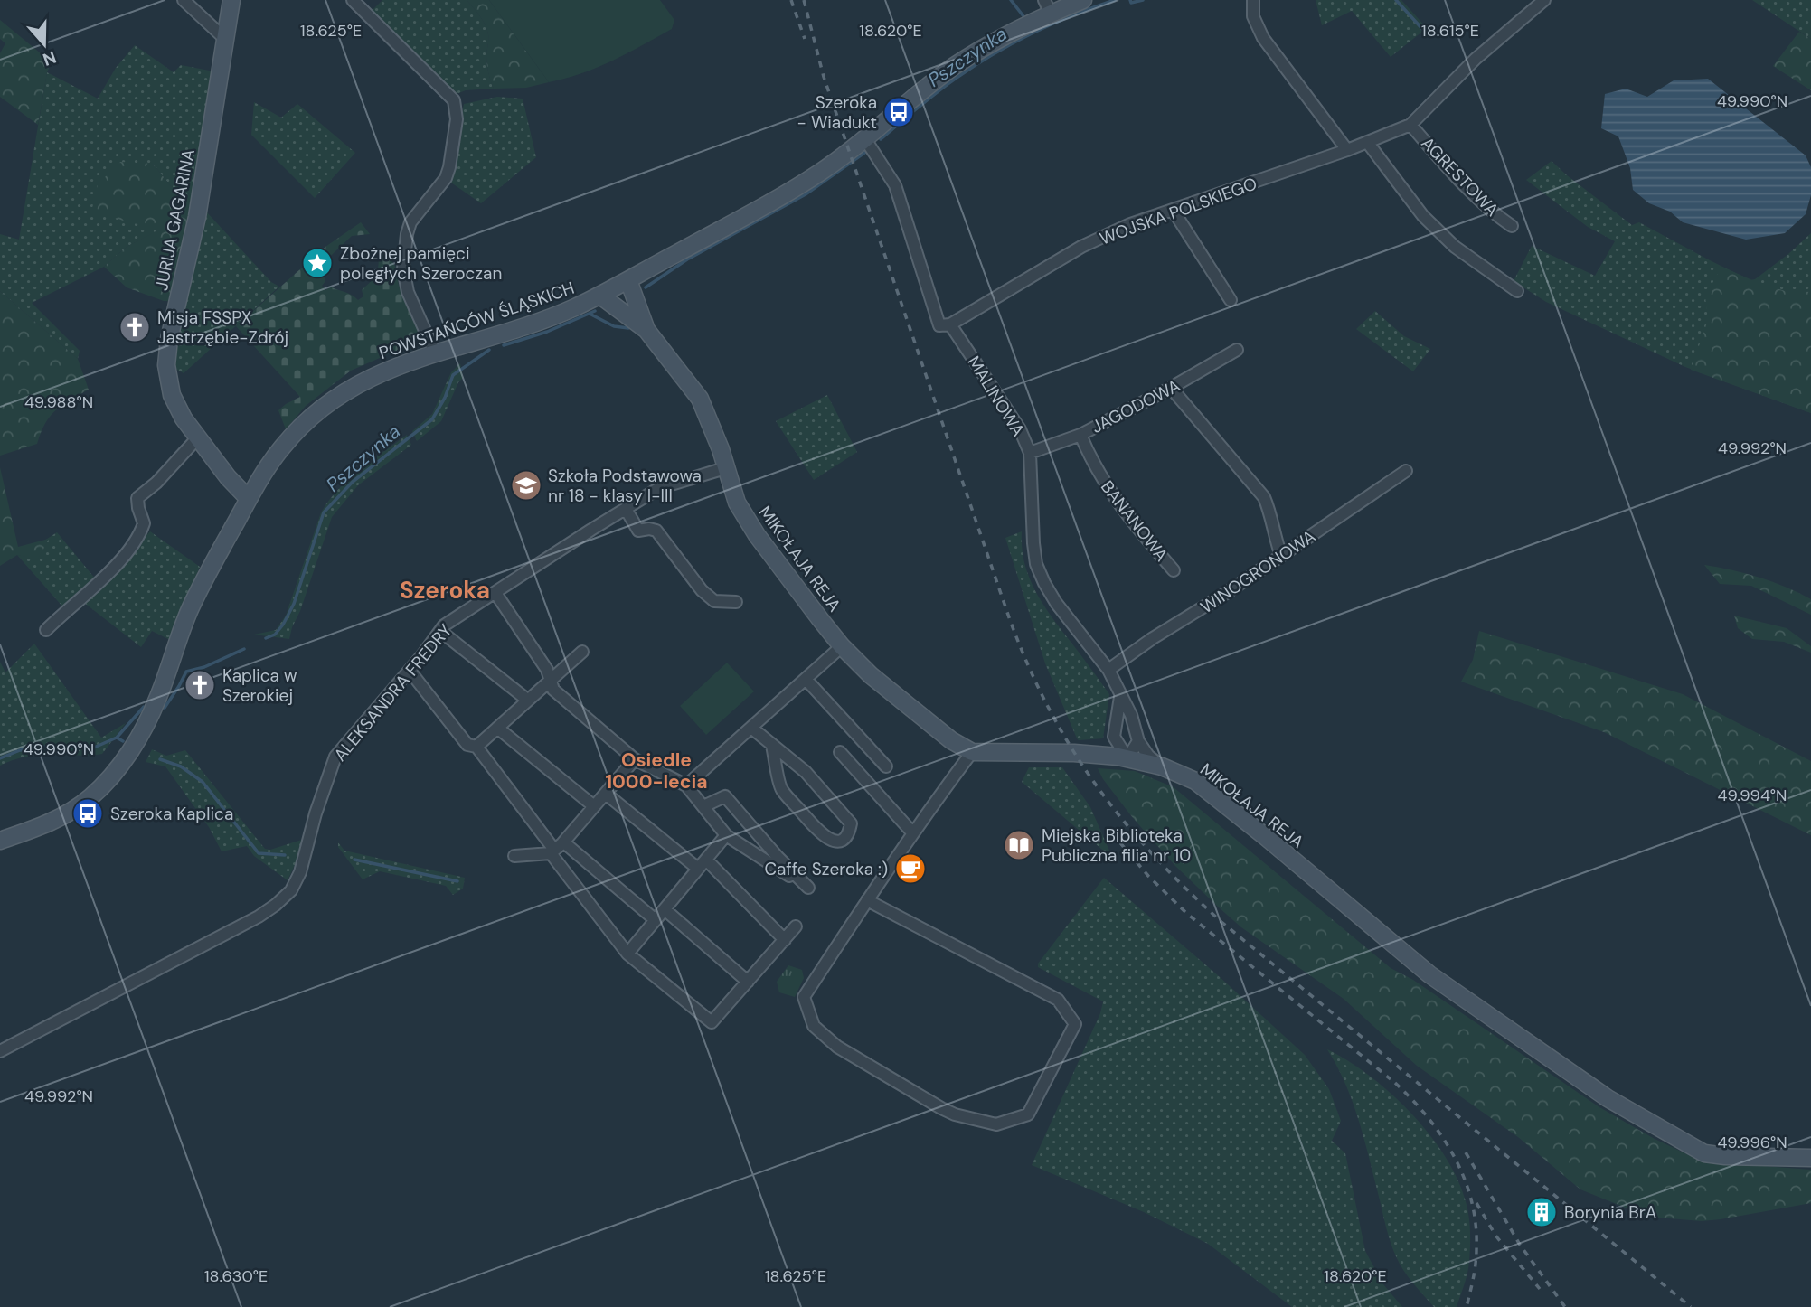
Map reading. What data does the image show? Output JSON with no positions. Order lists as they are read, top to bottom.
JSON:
{
  "streets": {
    "street": [
      "AGRESTOWA",
      "WOJSKA POLSKIEGO",
      "JURIJA GAGARINA",
      "POWSTAŃCÓW ŚLĄSKICH",
      "MALINOWA",
      "JAGODOWA",
      "BANANOWA",
      "MIKOŁAJA REJA",
      "WINOGRONOWA",
      "ALEKSANDRA FREDRY"
    ]
  },
  "crossings": [
    ["AGRESTOWA", "WOJSKA POLSKIEGO"],
    ["WOJSKA POLSKIEGO", "MALINOWA"],
    ["JURIJA GAGARINA", "POWSTAŃCÓW ŚLĄSKICH"],
    ["POWSTAŃCÓW ŚLĄSKICH", "MALINOWA"],
    ["POWSTAŃCÓW ŚLĄSKICH", "MIKOŁAJA REJA"],
    ["MALINOWA", "JAGODOWA"],
    ["MALINOWA", "WINOGRONOWA"],
    ["JAGODOWA", "BANANOWA"],
    ["MIKOŁAJA REJA", "ALEKSANDRA FREDRY"]
  ],
  "districts": ["Szeroka", "Osiedle 1000-lecia"],
  "water": ["Pszczynka"],
  "places": {
    "bus stop": ["Szeroka - Wiadukt", "Szeroka Kaplica"],
    "place": ["Zbożnej pamięci poległych Szeroczan"],
    "church": ["Misja FSSPX Jastrzębie-Zdrój", "Kaplica w Szerokiej"],
    "school or university": ["Szkoła Podstawowa nr 18 - klasy I-III"],
    "library": ["Miejska Biblioteka Publiczna filia nr 10"],
    "cafe": ["Caffe Szeroka :)"],
    "building": ["Borynia BrA"]
  },
  "north": "bottom",
  "coordinates": [
    "18.615°E",
    "18.625°E",
    "18.620°E",
    "49.990°N",
    "49.988°N",
    "49.992°N",
    "49.994°N",
    "49.996°N",
    "18.630°E"
  ]
}
